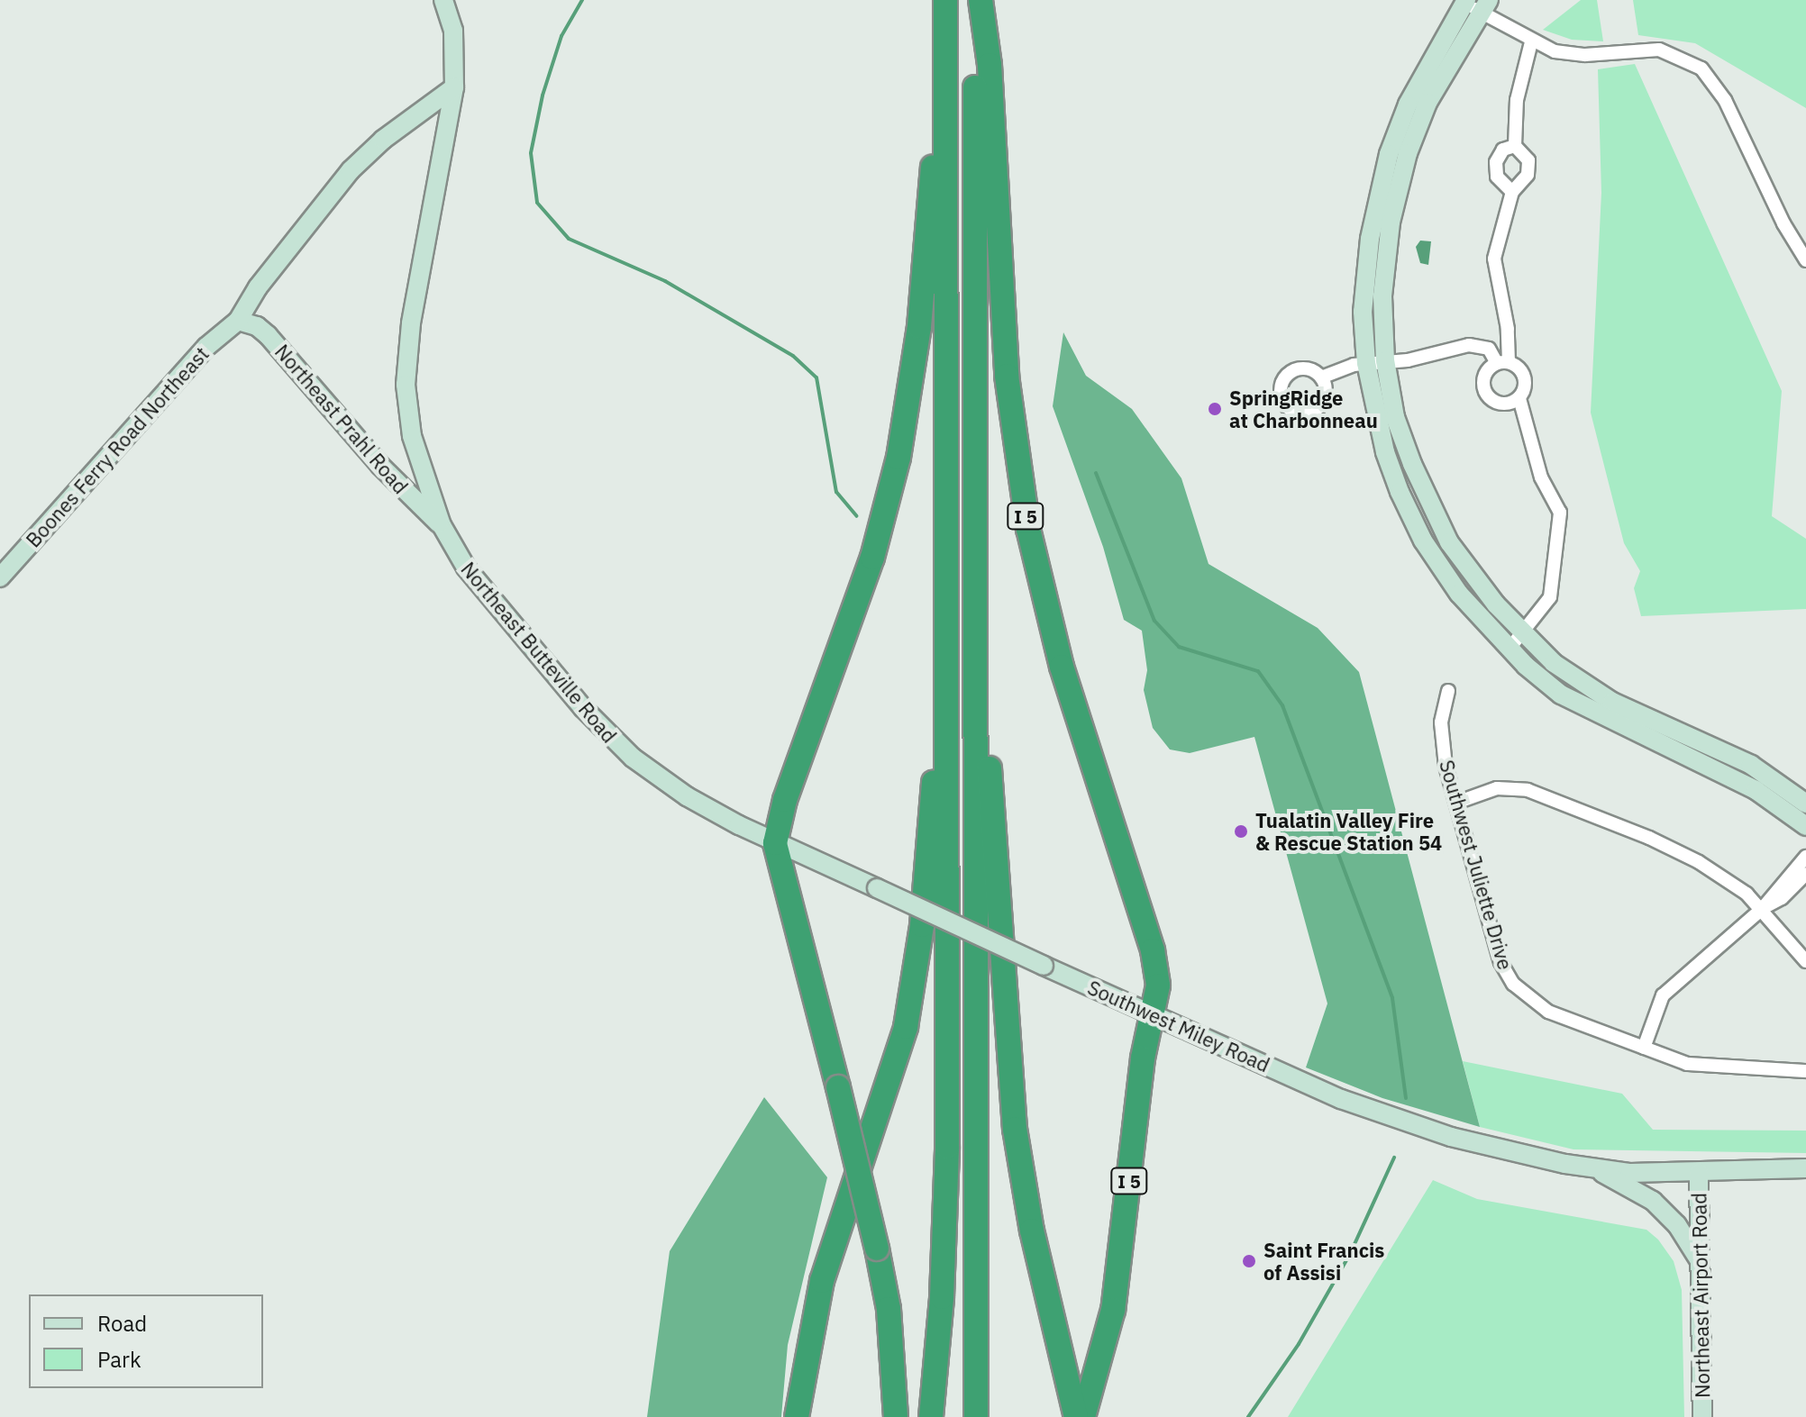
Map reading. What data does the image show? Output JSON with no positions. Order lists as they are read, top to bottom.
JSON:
{
  "streets": {
    "highway": ["I 5"],
    "street": [
      "Northeast Prahl Road",
      "Boones Ferry Road Northeast",
      "Northeast Butteville Road",
      "Southwest Juliette Drive",
      "Southwest Miley Road",
      "Northeast Airport Road"
    ]
  },
  "crossings": [
    ["Northeast Prahl Road", "Boones Ferry Road Northeast"],
    ["Northeast Prahl Road", "Northeast Butteville Road"],
    ["Boones Ferry Road Northeast", "Northeast Butteville Road"],
    ["I 5", "Southwest Miley Road"],
    ["Northeast Butteville Road", "Southwest Miley Road"]
  ],
  "places": ["SpringRidge at Charbonneau", "Tualatin Valley Fire & Rescue Station 54", "Saint Francis of Assisi"],
  "legend": ["Road", "Park"]
}
